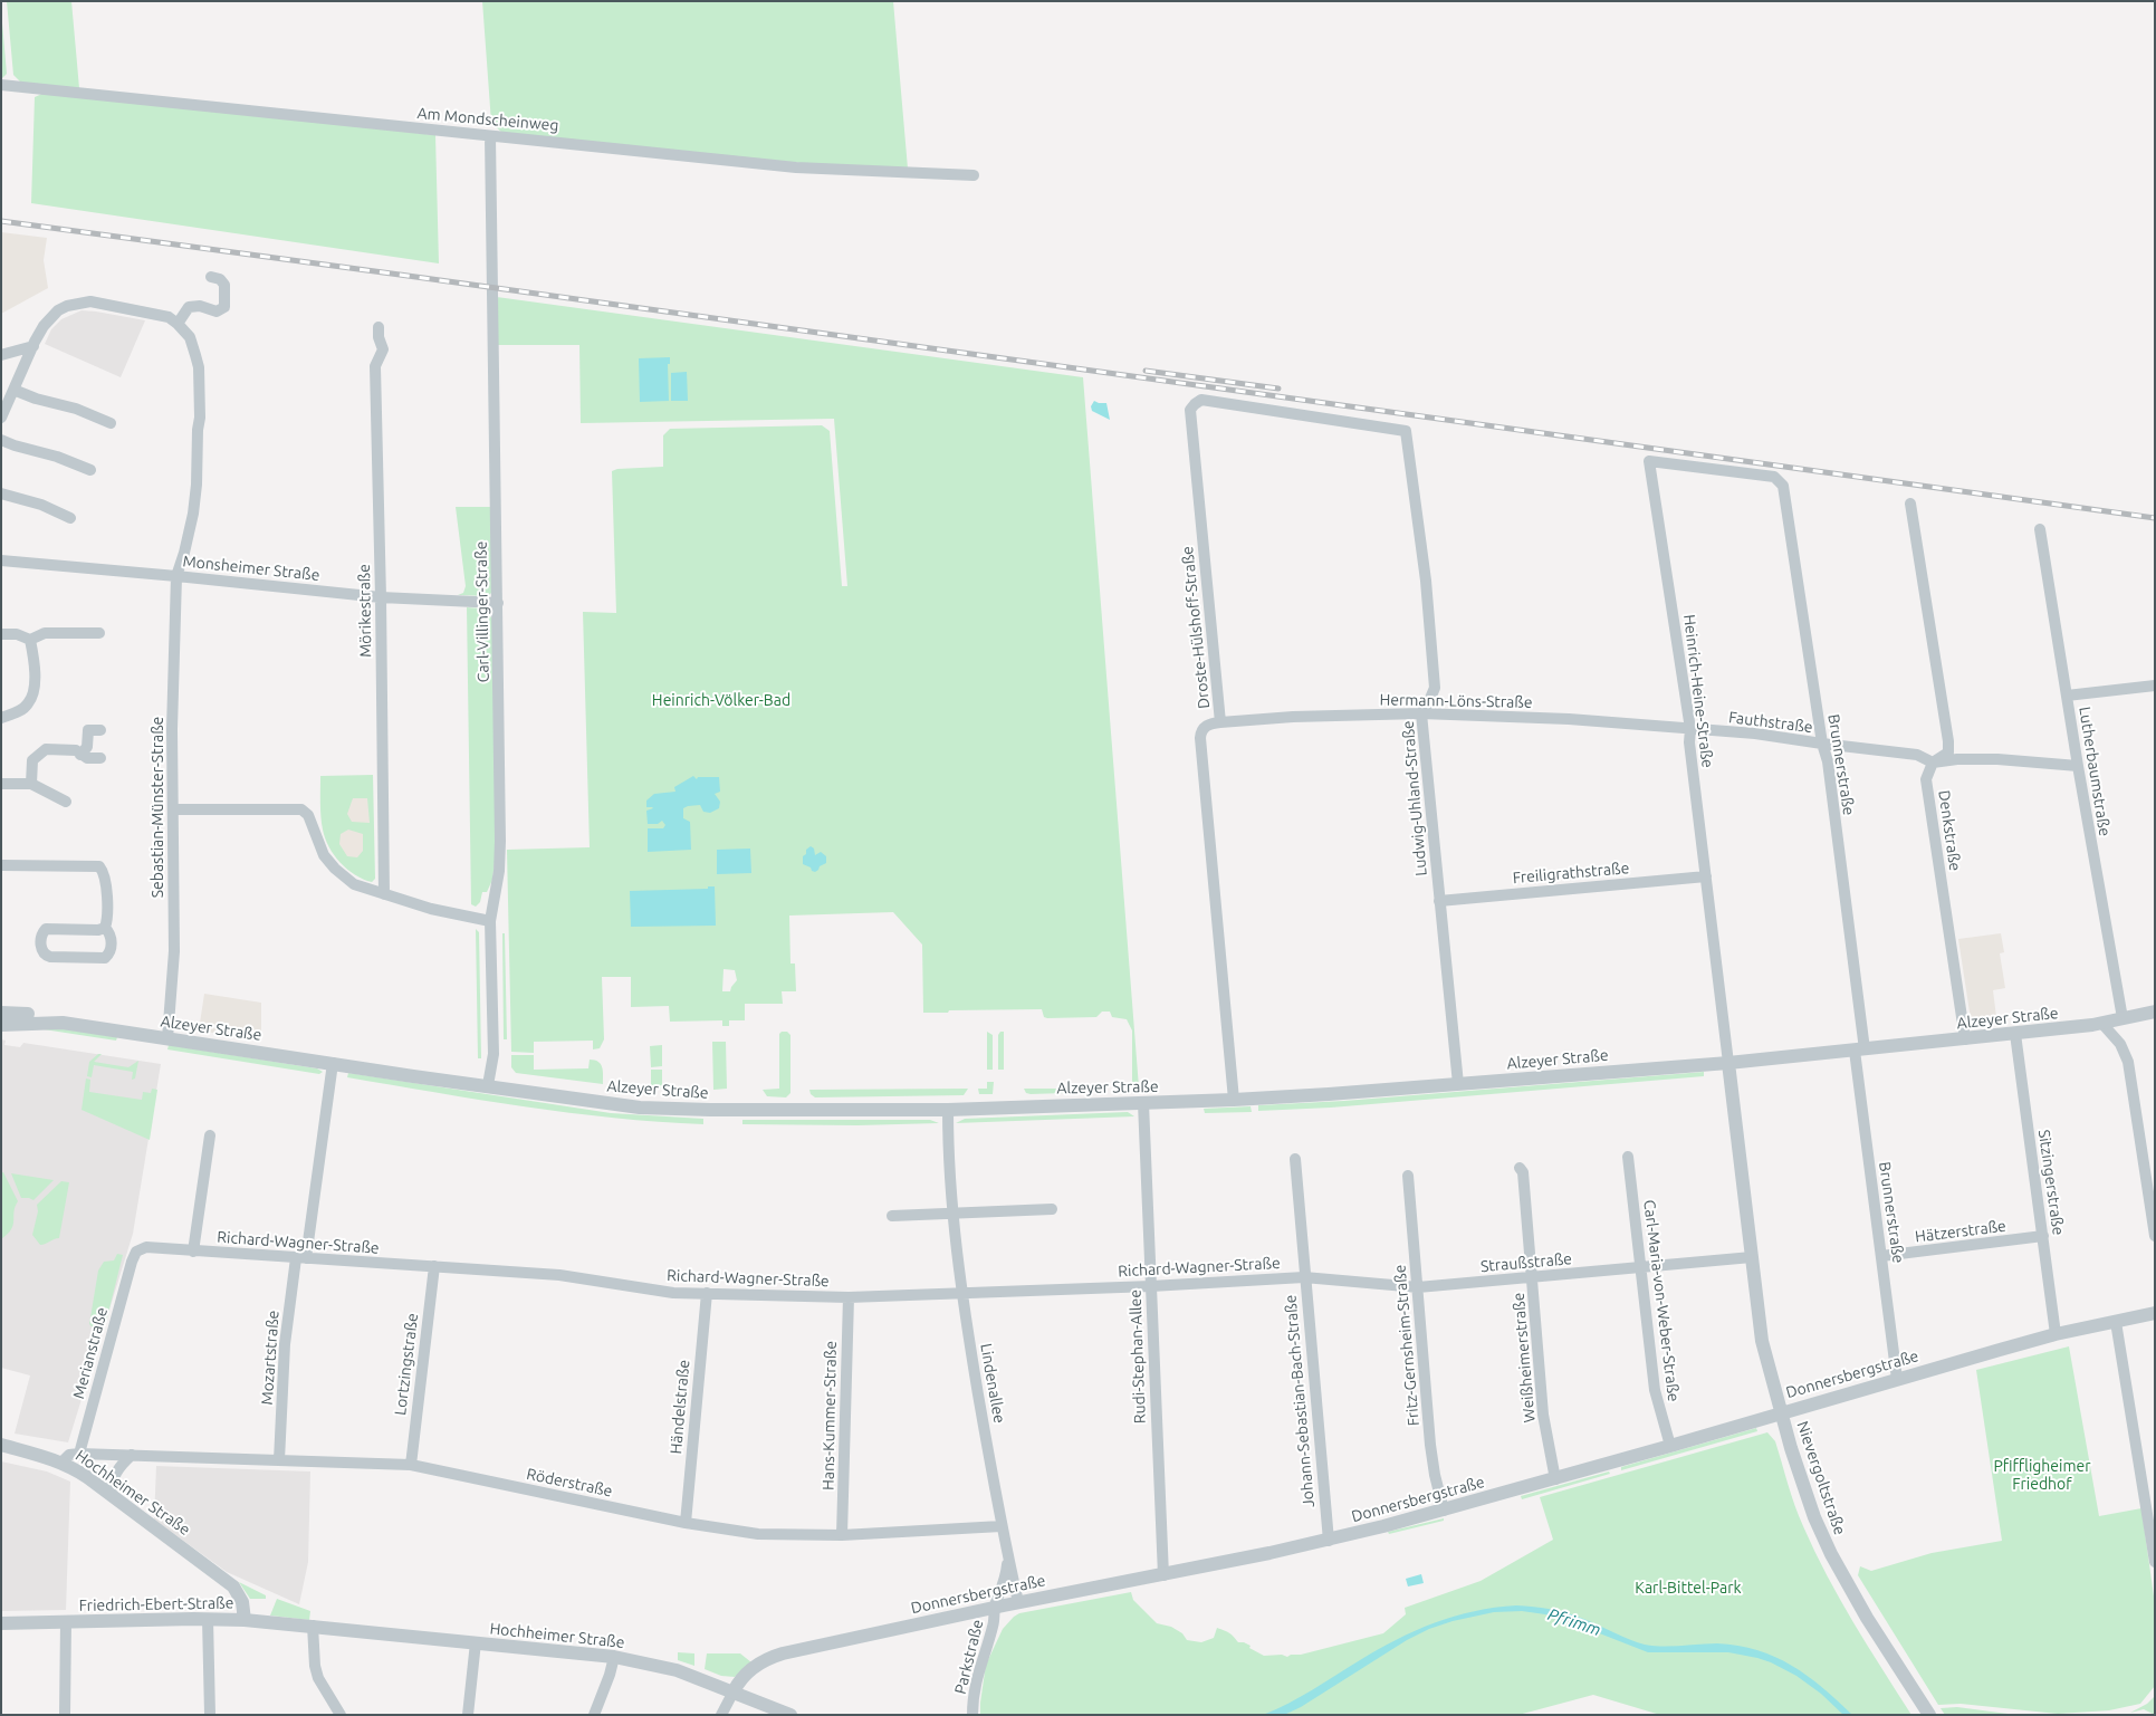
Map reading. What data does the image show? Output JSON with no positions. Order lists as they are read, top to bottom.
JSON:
{
  "streets": {
    "street": [
      "Am Mondscheinweg",
      "Monsheimer Straße",
      "Mörikestraße",
      "Carl-Villinger-Straße",
      "Droste-Hülshoff-Straße",
      "Heinrich-Heine-Straße",
      "Hermann-Löns-Straße",
      "Fauthstraße",
      "Brunnerstraße",
      "Lutherbaumstraße",
      "Ludwig-Uhland-Straße",
      "Sebastian-Münster-Straße",
      "Denkstraße",
      "Freiligrathstraße",
      "Alzeyer Straße",
      "Sitzingerstraße",
      "Hätzerstraße",
      "Richard-Wagner-Straße",
      "Straußstraße",
      "Carl-Maria-von-Weber-Straße",
      "Fritz-Gernsheim-Straße",
      "Merianstraße",
      "Rudi-Stephan-Allee",
      "Mozartstraße",
      "Weißheimerstraße",
      "Lortzingstraße",
      "Donnersbergstraße",
      "Lindenallee",
      "Johann-Sebastian-Bach-Straße",
      "Händelstraße",
      "Hans-Kummer-Straße",
      "Nievergoltstraße",
      "Röderstraße",
      "Hochheimer Straße",
      "Friedrich-Ebert-Straße",
      "Parkstraße"
    ]
  },
  "crossings": [
    ["Am Mondscheinweg", "Carl-Villinger-Straße"],
    ["Monsheimer Straße", "Mörikestraße"],
    ["Monsheimer Straße", "Carl-Villinger-Straße"],
    ["Monsheimer Straße", "Sebastian-Münster-Straße"],
    ["Carl-Villinger-Straße", "Alzeyer Straße"],
    ["Droste-Hülshoff-Straße", "Hermann-Löns-Straße"],
    ["Droste-Hülshoff-Straße", "Ludwig-Uhland-Straße"],
    ["Droste-Hülshoff-Straße", "Alzeyer Straße"],
    ["Heinrich-Heine-Straße", "Hermann-Löns-Straße"],
    ["Heinrich-Heine-Straße", "Fauthstraße"],
    ["Heinrich-Heine-Straße", "Brunnerstraße"],
    ["Heinrich-Heine-Straße", "Freiligrathstraße"],
    ["Heinrich-Heine-Straße", "Alzeyer Straße"],
    ["Heinrich-Heine-Straße", "Nievergoltstraße"],
    ["Hermann-Löns-Straße", "Fauthstraße"],
    ["Hermann-Löns-Straße", "Ludwig-Uhland-Straße"],
    ["Fauthstraße", "Brunnerstraße"],
    ["Fauthstraße", "Lutherbaumstraße"],
    ["Fauthstraße", "Denkstraße"],
    ["Brunnerstraße", "Alzeyer Straße"],
    ["Brunnerstraße", "Hätzerstraße"],
    ["Brunnerstraße", "Donnersbergstraße"],
    ["Lutherbaumstraße", "Alzeyer Straße"],
    ["Ludwig-Uhland-Straße", "Freiligrathstraße"],
    ["Ludwig-Uhland-Straße", "Alzeyer Straße"],
    ["Sebastian-Münster-Straße", "Alzeyer Straße"],
    ["Denkstraße", "Alzeyer Straße"],
    ["Alzeyer Straße", "Sitzingerstraße"],
    ["Alzeyer Straße", "Rudi-Stephan-Allee"],
    ["Alzeyer Straße", "Mozartstraße"],
    ["Alzeyer Straße", "Lindenallee"],
    ["Alzeyer Straße", "Nievergoltstraße"],
    ["Sitzingerstraße", "Hätzerstraße"],
    ["Sitzingerstraße", "Donnersbergstraße"],
    ["Richard-Wagner-Straße", "Straußstraße"],
    ["Richard-Wagner-Straße", "Merianstraße"],
    ["Richard-Wagner-Straße", "Rudi-Stephan-Allee"],
    ["Richard-Wagner-Straße", "Mozartstraße"],
    ["Richard-Wagner-Straße", "Lortzingstraße"],
    ["Richard-Wagner-Straße", "Lindenallee"],
    ["Richard-Wagner-Straße", "Johann-Sebastian-Bach-Straße"],
    ["Richard-Wagner-Straße", "Händelstraße"],
    ["Richard-Wagner-Straße", "Hans-Kummer-Straße"],
    ["Straußstraße", "Carl-Maria-von-Weber-Straße"],
    ["Straußstraße", "Fritz-Gernsheim-Straße"],
    ["Straußstraße", "Weißheimerstraße"],
    ["Straußstraße", "Johann-Sebastian-Bach-Straße"],
    ["Straußstraße", "Nievergoltstraße"],
    ["Carl-Maria-von-Weber-Straße", "Donnersbergstraße"],
    ["Fritz-Gernsheim-Straße", "Donnersbergstraße"],
    ["Merianstraße", "Röderstraße"],
    ["Rudi-Stephan-Allee", "Donnersbergstraße"],
    ["Mozartstraße", "Röderstraße"],
    ["Weißheimerstraße", "Donnersbergstraße"],
    ["Lortzingstraße", "Röderstraße"],
    ["Donnersbergstraße", "Lindenallee"],
    ["Donnersbergstraße", "Johann-Sebastian-Bach-Straße"],
    ["Donnersbergstraße", "Nievergoltstraße"],
    ["Donnersbergstraße", "Hochheimer Straße"],
    ["Donnersbergstraße", "Parkstraße"],
    ["Lindenallee", "Röderstraße"],
    ["Lindenallee", "Parkstraße"],
    ["Händelstraße", "Röderstraße"],
    ["Hans-Kummer-Straße", "Röderstraße"],
    ["Röderstraße", "Hochheimer Straße"],
    ["Hochheimer Straße", "Friedrich-Ebert-Straße"]
  ],
  "water": ["Pfrimm"],
  "parks": ["Heinrich-Völker-Bad", "Pfiffligheimer Friedhof", "Karl-Bittel-Park"]
}
